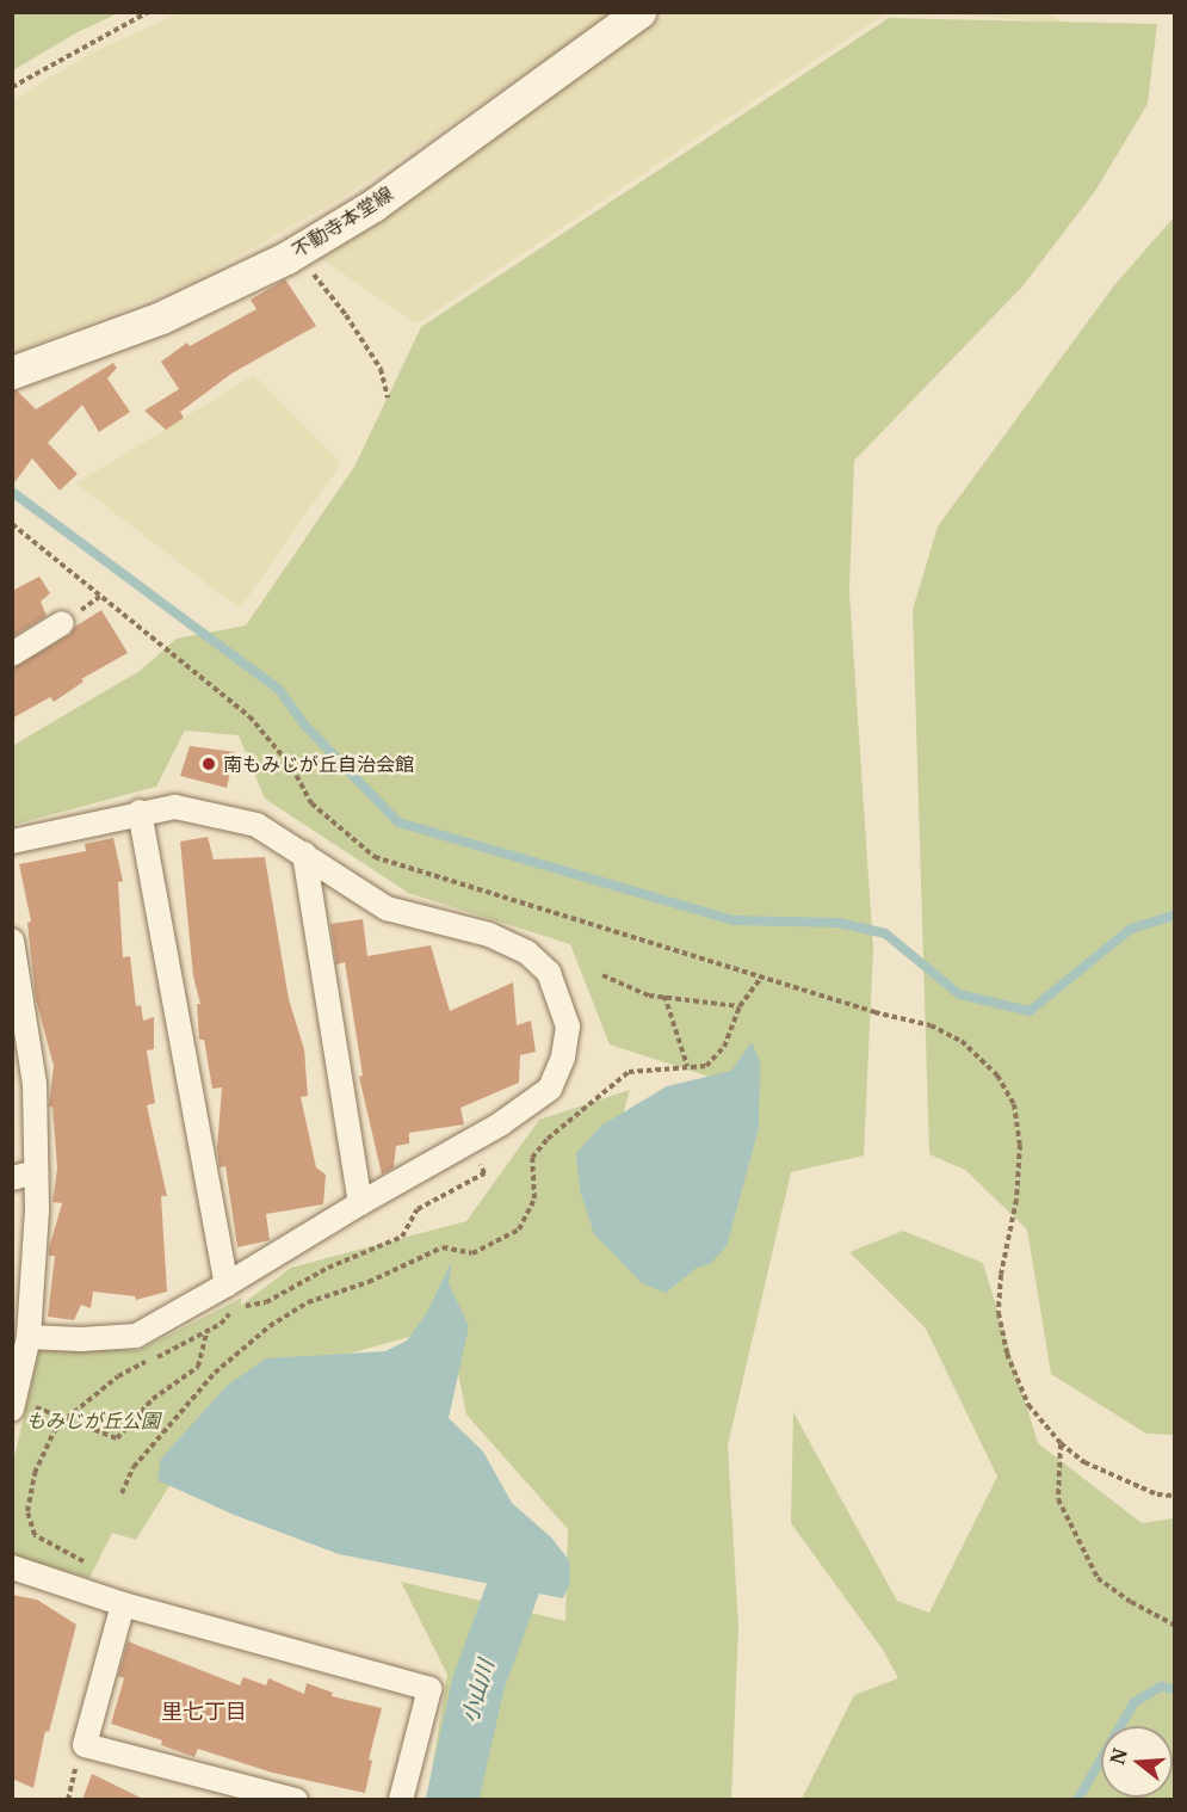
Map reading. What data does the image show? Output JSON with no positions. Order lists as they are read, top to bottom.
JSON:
{
  "streets": {
    "main road": ["不動寺本堂線"]
  },
  "districts": ["里七丁目"],
  "water": ["小山川"],
  "parks": ["もみじが丘公園"],
  "places": ["南もみじが丘自治会館"],
  "north": "left"
}
